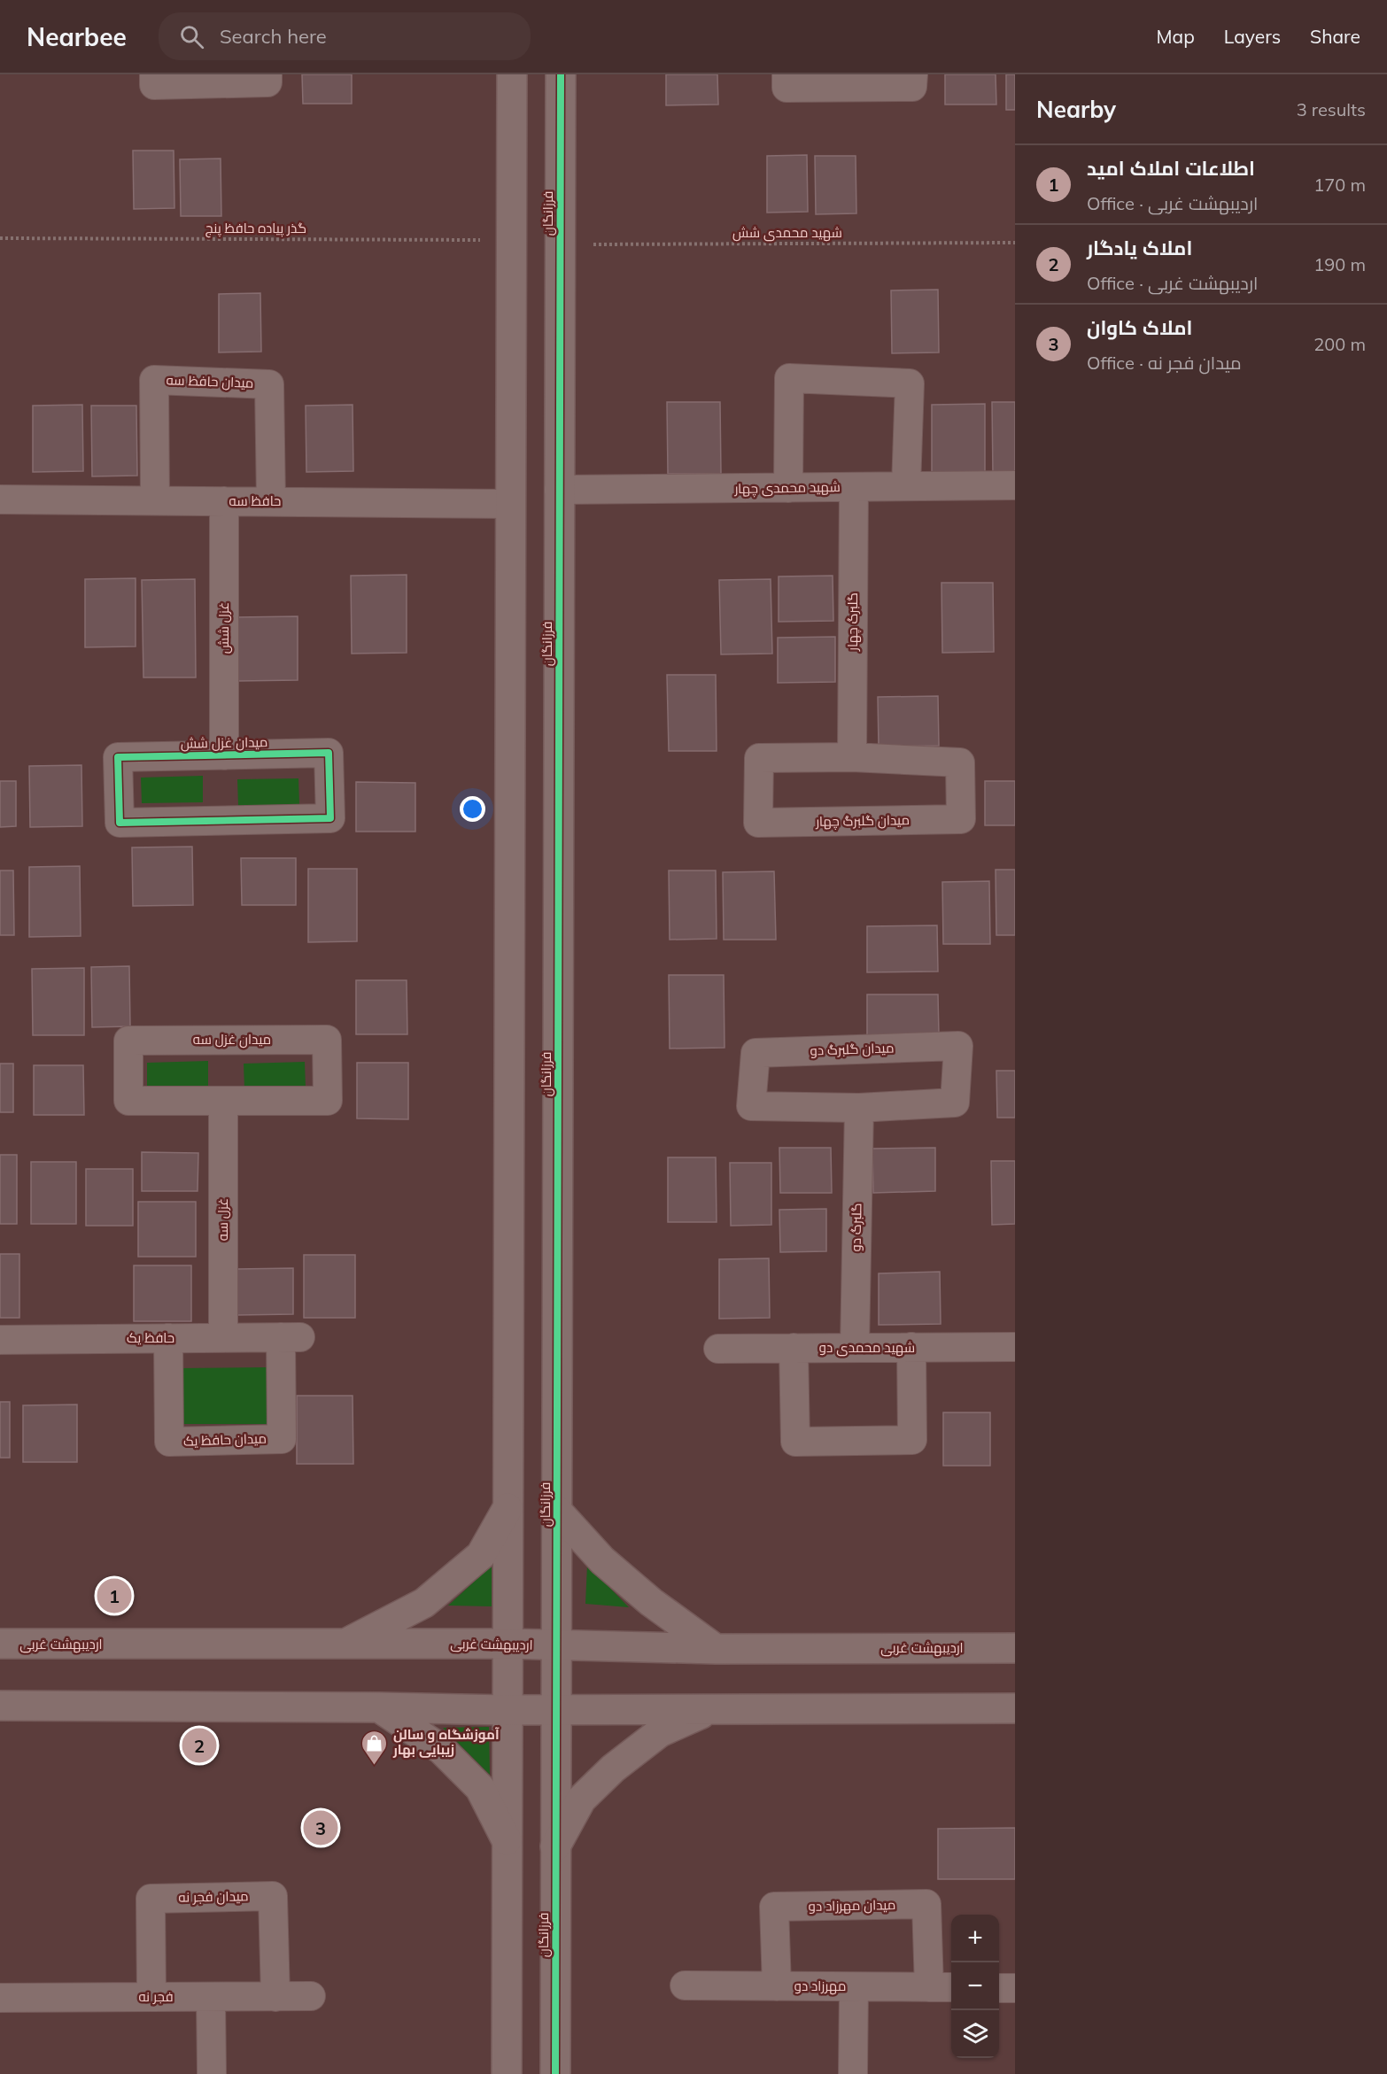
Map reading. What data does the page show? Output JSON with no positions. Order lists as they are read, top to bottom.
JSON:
{
  "streets": {
    "street": [
      "فرزانگان",
      "میدان حافظ سه",
      "شهید محمدی چهار",
      "حافظ سه",
      "گلبرگ چهار",
      "غزل شش",
      "میدان غزل شش",
      "میدان گلبرگ چهار",
      "میدان غزل سه",
      "میدان گلبرگ دو",
      "غزل سه",
      "گلبرگ دو",
      "حافظ یک",
      "شهید محمدی دو",
      "میدان حافظ یک",
      "اردیبهشت غربی",
      "میدان فجر نه",
      "میدان مهرزاد دو",
      "مهرزاد دو",
      "فجر نه"
    ],
    "path": ["گذر پیاده حافظ پنج", "شهید محمدی شش"]
  },
  "crossings": [
    ["فرزانگان", "شهید محمدی شش"],
    ["فرزانگان", "شهید محمدی چهار"],
    ["فرزانگان", "اردیبهشت غربی"],
    ["میدان حافظ سه", "حافظ سه"],
    ["شهید محمدی چهار", "گلبرگ چهار"],
    ["حافظ سه", "غزل شش"],
    ["گلبرگ چهار", "میدان گلبرگ چهار"],
    ["غزل شش", "میدان غزل شش"],
    ["میدان غزل سه", "غزل سه"],
    ["میدان گلبرگ دو", "گلبرگ دو"],
    ["غزل سه", "حافظ یک"],
    ["گلبرگ دو", "شهید محمدی دو"],
    ["حافظ یک", "میدان حافظ یک"],
    ["میدان فجر نه", "فجر نه"],
    ["میدان مهرزاد دو", "مهرزاد دو"]
  ],
  "places": {
    "shop": ["آموزشگاه و سالن زیبایی بهار"]
  },
  "page": {
    "header": "Nearbee",
    "search": "Search here",
    "nav": ["Map", "Layers", "Share"],
    "heading": ["Nearby", "3 results"],
    "list": [
      {
        "mark": "1",
        "name": "اطلاعات املاک امید",
        "note": "Office · اردیبهشت غربی",
        "value": "170 m"
      },
      {
        "mark": "2",
        "name": "املاک یادگار",
        "note": "Office · اردیبهشت غربی",
        "value": "190 m"
      },
      {
        "mark": "3",
        "name": "املاک کاوان",
        "note": "Office · میدان فجر نه",
        "value": "200 m"
      }
    ],
    "pins": ["1", "2", "3"],
    "map_buttons": ["+", "−"]
  }
}
